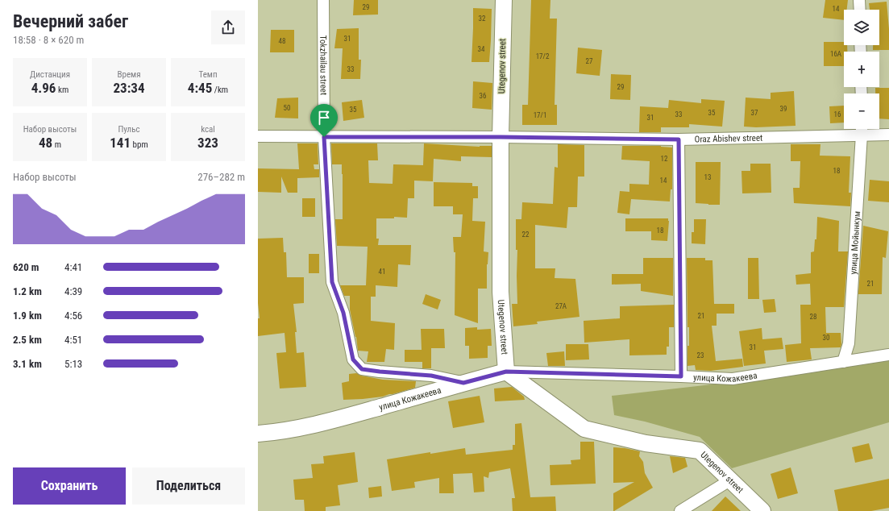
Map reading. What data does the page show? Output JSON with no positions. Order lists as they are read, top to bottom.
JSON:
{
  "streets": {
    "street": [
      "Tokzhailau street",
      "Utegenov street",
      "Oraz Abishev street",
      "улица Мойынкум",
      "улица Кожакеева"
    ]
  },
  "crossings": [
    ["Tokzhailau street", "Oraz Abishev street"],
    ["Tokzhailau street", "улица Кожакеева"],
    ["Utegenov street", "Oraz Abishev street"],
    ["Utegenov street", "улица Кожакеева"],
    ["Oraz Abishev street", "улица Мойынкум"],
    ["улица Мойынкум", "улица Кожакеева"]
  ],
  "house_numbers": [
    "29",
    "14",
    "32",
    "31",
    "48",
    "34",
    "16А",
    "17/2",
    "27",
    "33",
    "29",
    "36",
    "50",
    "39",
    "35",
    "35",
    "37",
    "33",
    "16",
    "17/1",
    "31",
    "12",
    "18",
    "13",
    "14",
    "18",
    "22",
    "41",
    "21",
    "27А",
    "21",
    "28",
    "30",
    "31",
    "23"
  ],
  "page": {
    "heading": ["Вечерний забег", "18:58 · 8 × 620 m"],
    "map_buttons": ["+", "−"],
    "stats": [
      ["Дистанция", "4.96 km"],
      ["Время", "23:34"],
      ["Темп", "4:45 /km"],
      ["Набор высоты", "48 m"],
      ["Пульс", "141 bpm"],
      ["kcal", "323"]
    ],
    "chart": ["Набор высоты", "276–282 m"],
    "list": [
      {
        "name": "620 m",
        "note": "4:41"
      },
      {
        "name": "1.2 km",
        "note": "4:39"
      },
      {
        "name": "1.9 km",
        "note": "4:56"
      },
      {
        "name": "2.5 km",
        "note": "4:51"
      },
      {
        "name": "3.1 km",
        "note": "5:13"
      }
    ],
    "buttons": ["Сохранить", "Поделиться"]
  }
}
